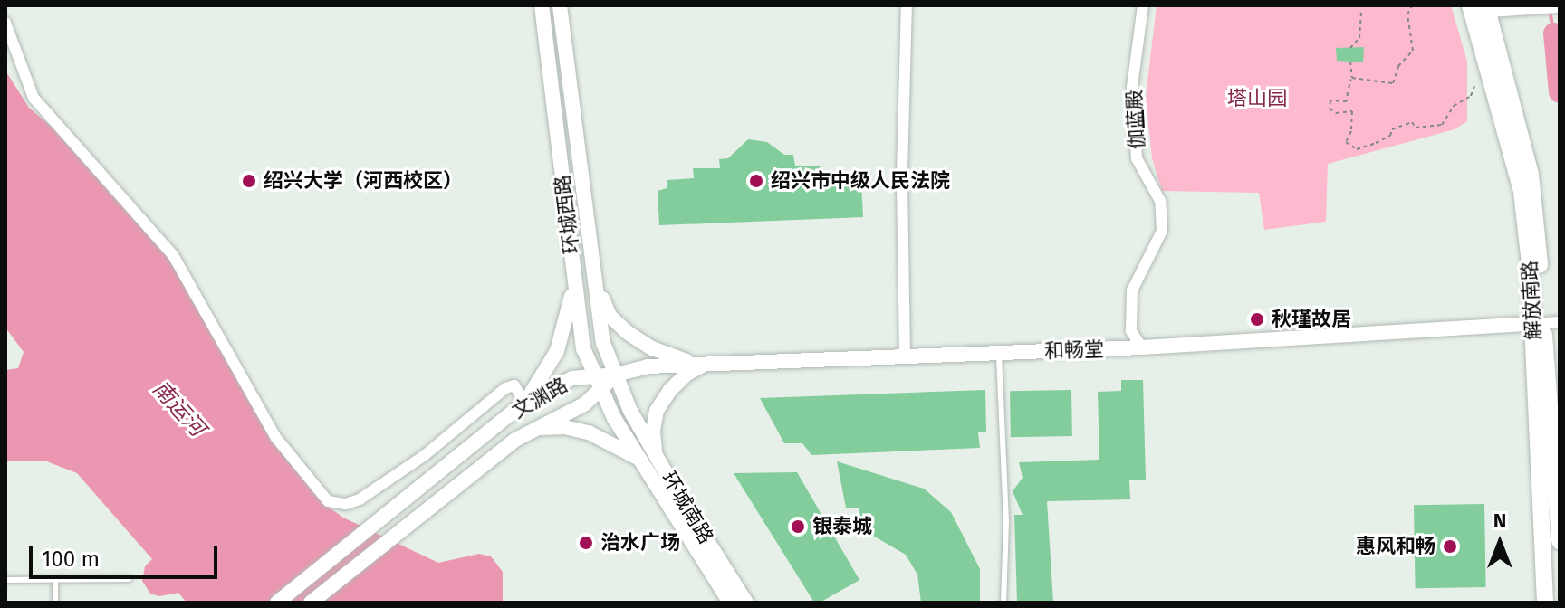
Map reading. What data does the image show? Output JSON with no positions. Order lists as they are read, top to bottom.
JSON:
{
  "streets": {
    "main road": [
      "环城西路",
      "解放南路",
      "和畅堂",
      "文渊路",
      "环城南路"
    ],
    "street": ["伽蓝殿"]
  },
  "crossings": [
    ["伽蓝殿", "和畅堂"],
    ["环城西路", "和畅堂"],
    ["环城西路", "文渊路"],
    ["环城西路", "环城南路"],
    ["解放南路", "和畅堂"],
    ["和畅堂", "文渊路"]
  ],
  "water": ["南运河"],
  "parks": ["塔山园"],
  "places": [
    "绍兴大学（河西校区）",
    "绍兴市中级人民法院",
    "秋瑾故居",
    "银泰城",
    "治水广场",
    "惠风和畅"
  ],
  "scale_bar": "100 m",
  "north": "top"
}
